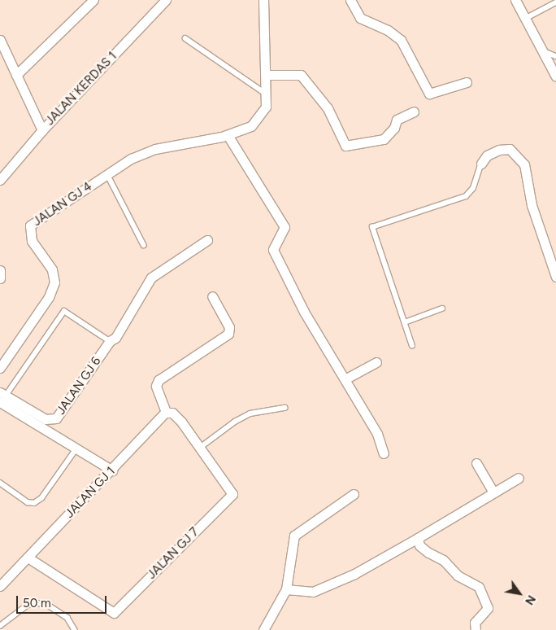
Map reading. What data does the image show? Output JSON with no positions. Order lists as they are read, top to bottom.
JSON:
{
  "streets": {
    "street": [
      "JALAN KERDAS 1",
      "JALAN GJ 4",
      "JALAN GJ 6",
      "JALAN GJ 1",
      "JALAN GJ 7"
    ]
  },
  "crossings": [
    ["JALAN GJ 1", "JALAN GJ 7"]
  ],
  "scale_bar": "50 m",
  "north": "bottom right"
}
